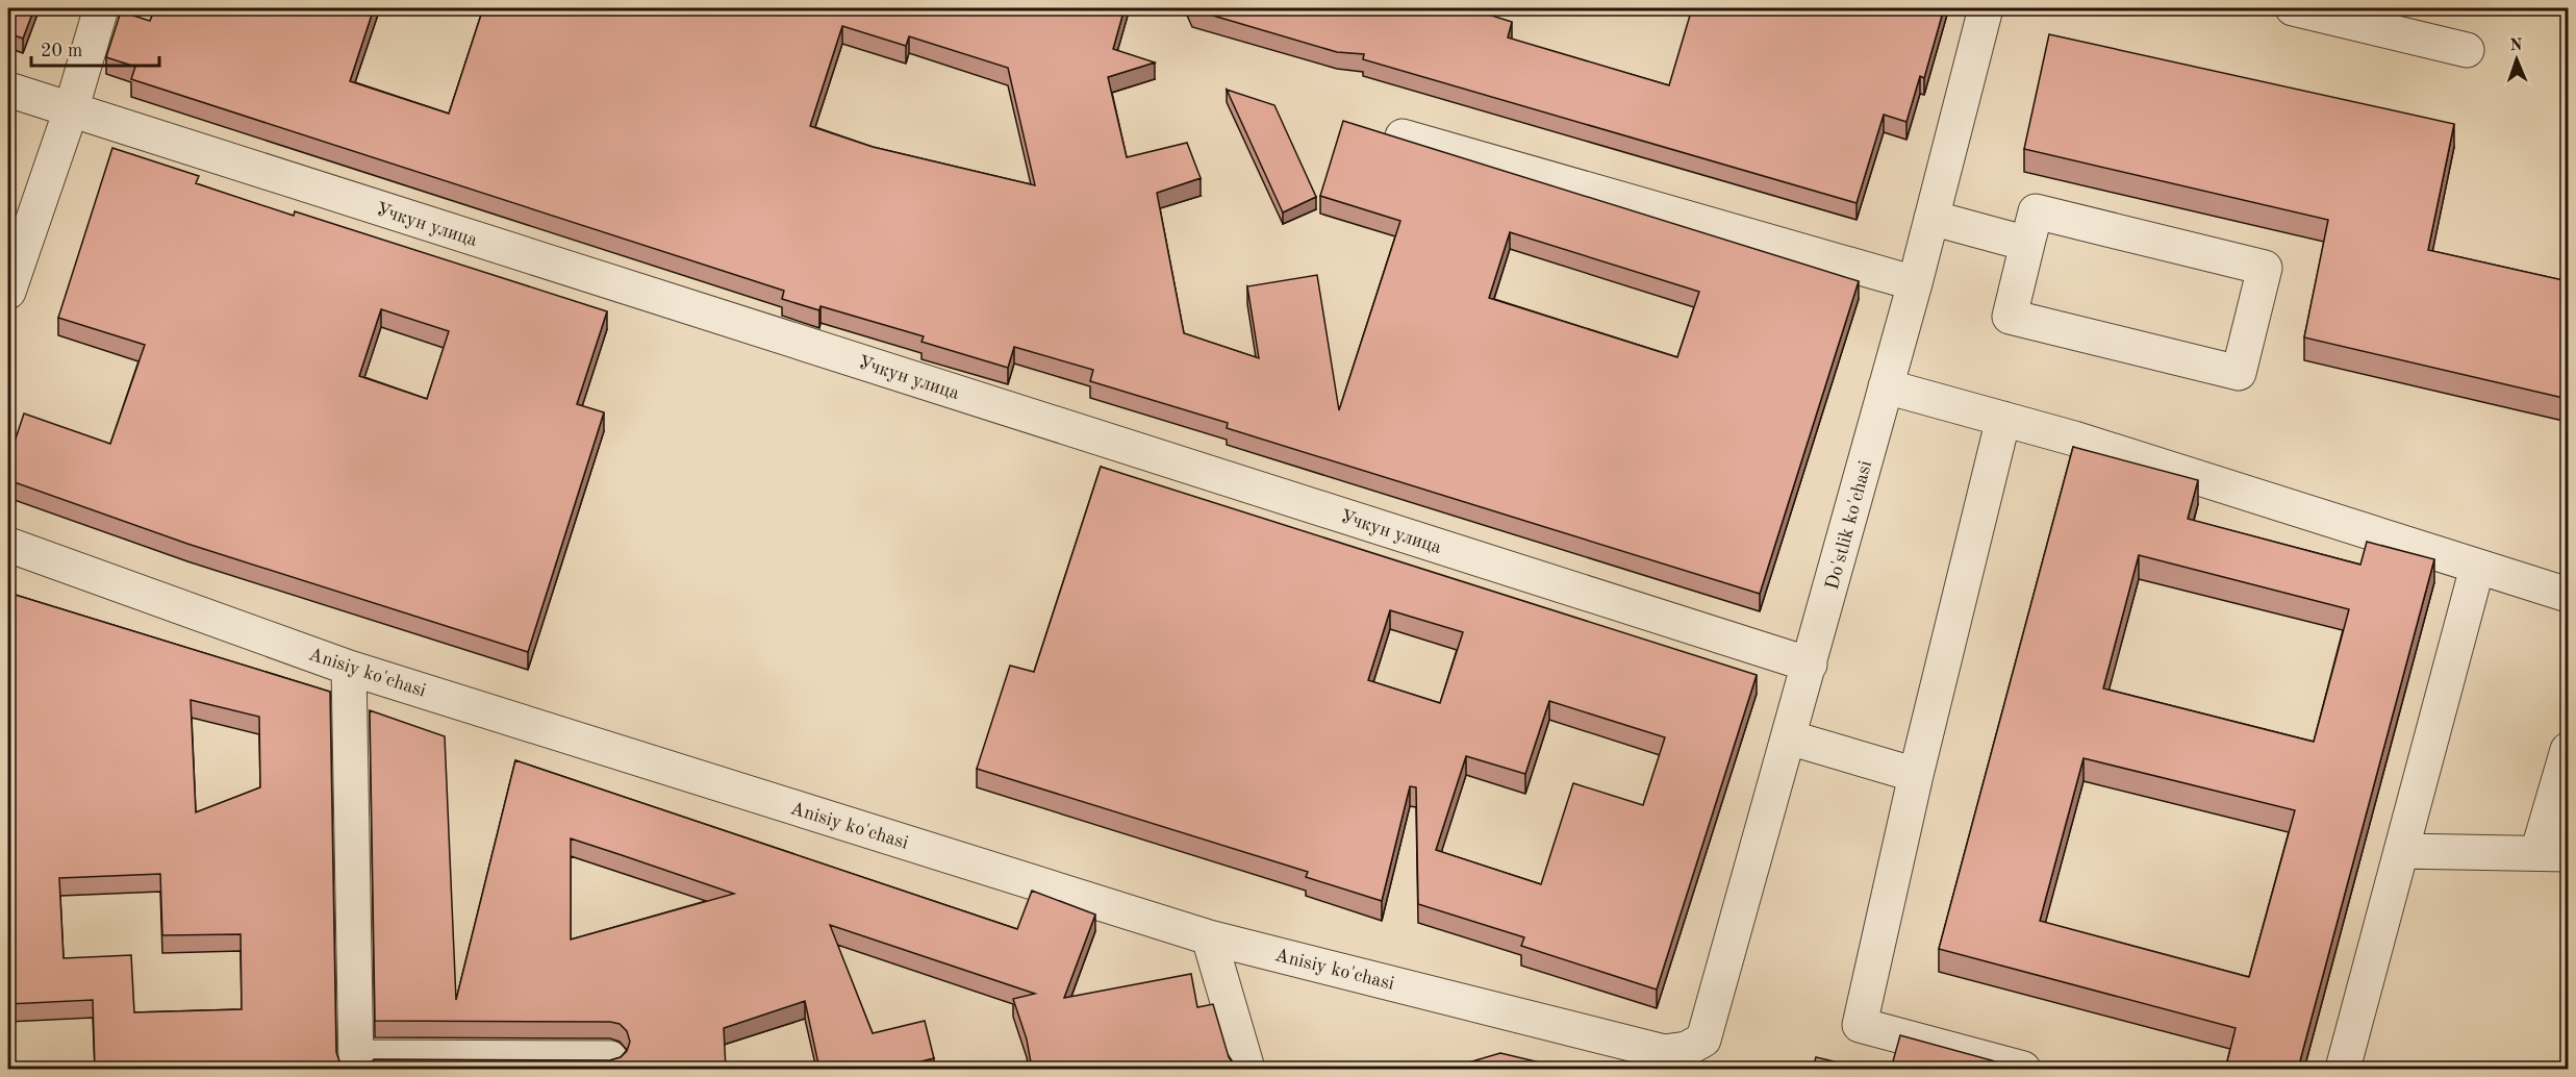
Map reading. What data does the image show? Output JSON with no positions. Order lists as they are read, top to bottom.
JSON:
{
  "streets": {
    "street": ["Учкун улица", "Do'stlik ko'chasi", "Anisiy ko'chasi"]
  },
  "crossings": [
    ["Учкун улица", "Do'stlik ko'chasi"],
    ["Do'stlik ko'chasi", "Anisiy ko'chasi"]
  ],
  "scale_bar": "20 m",
  "north": "top"
}
